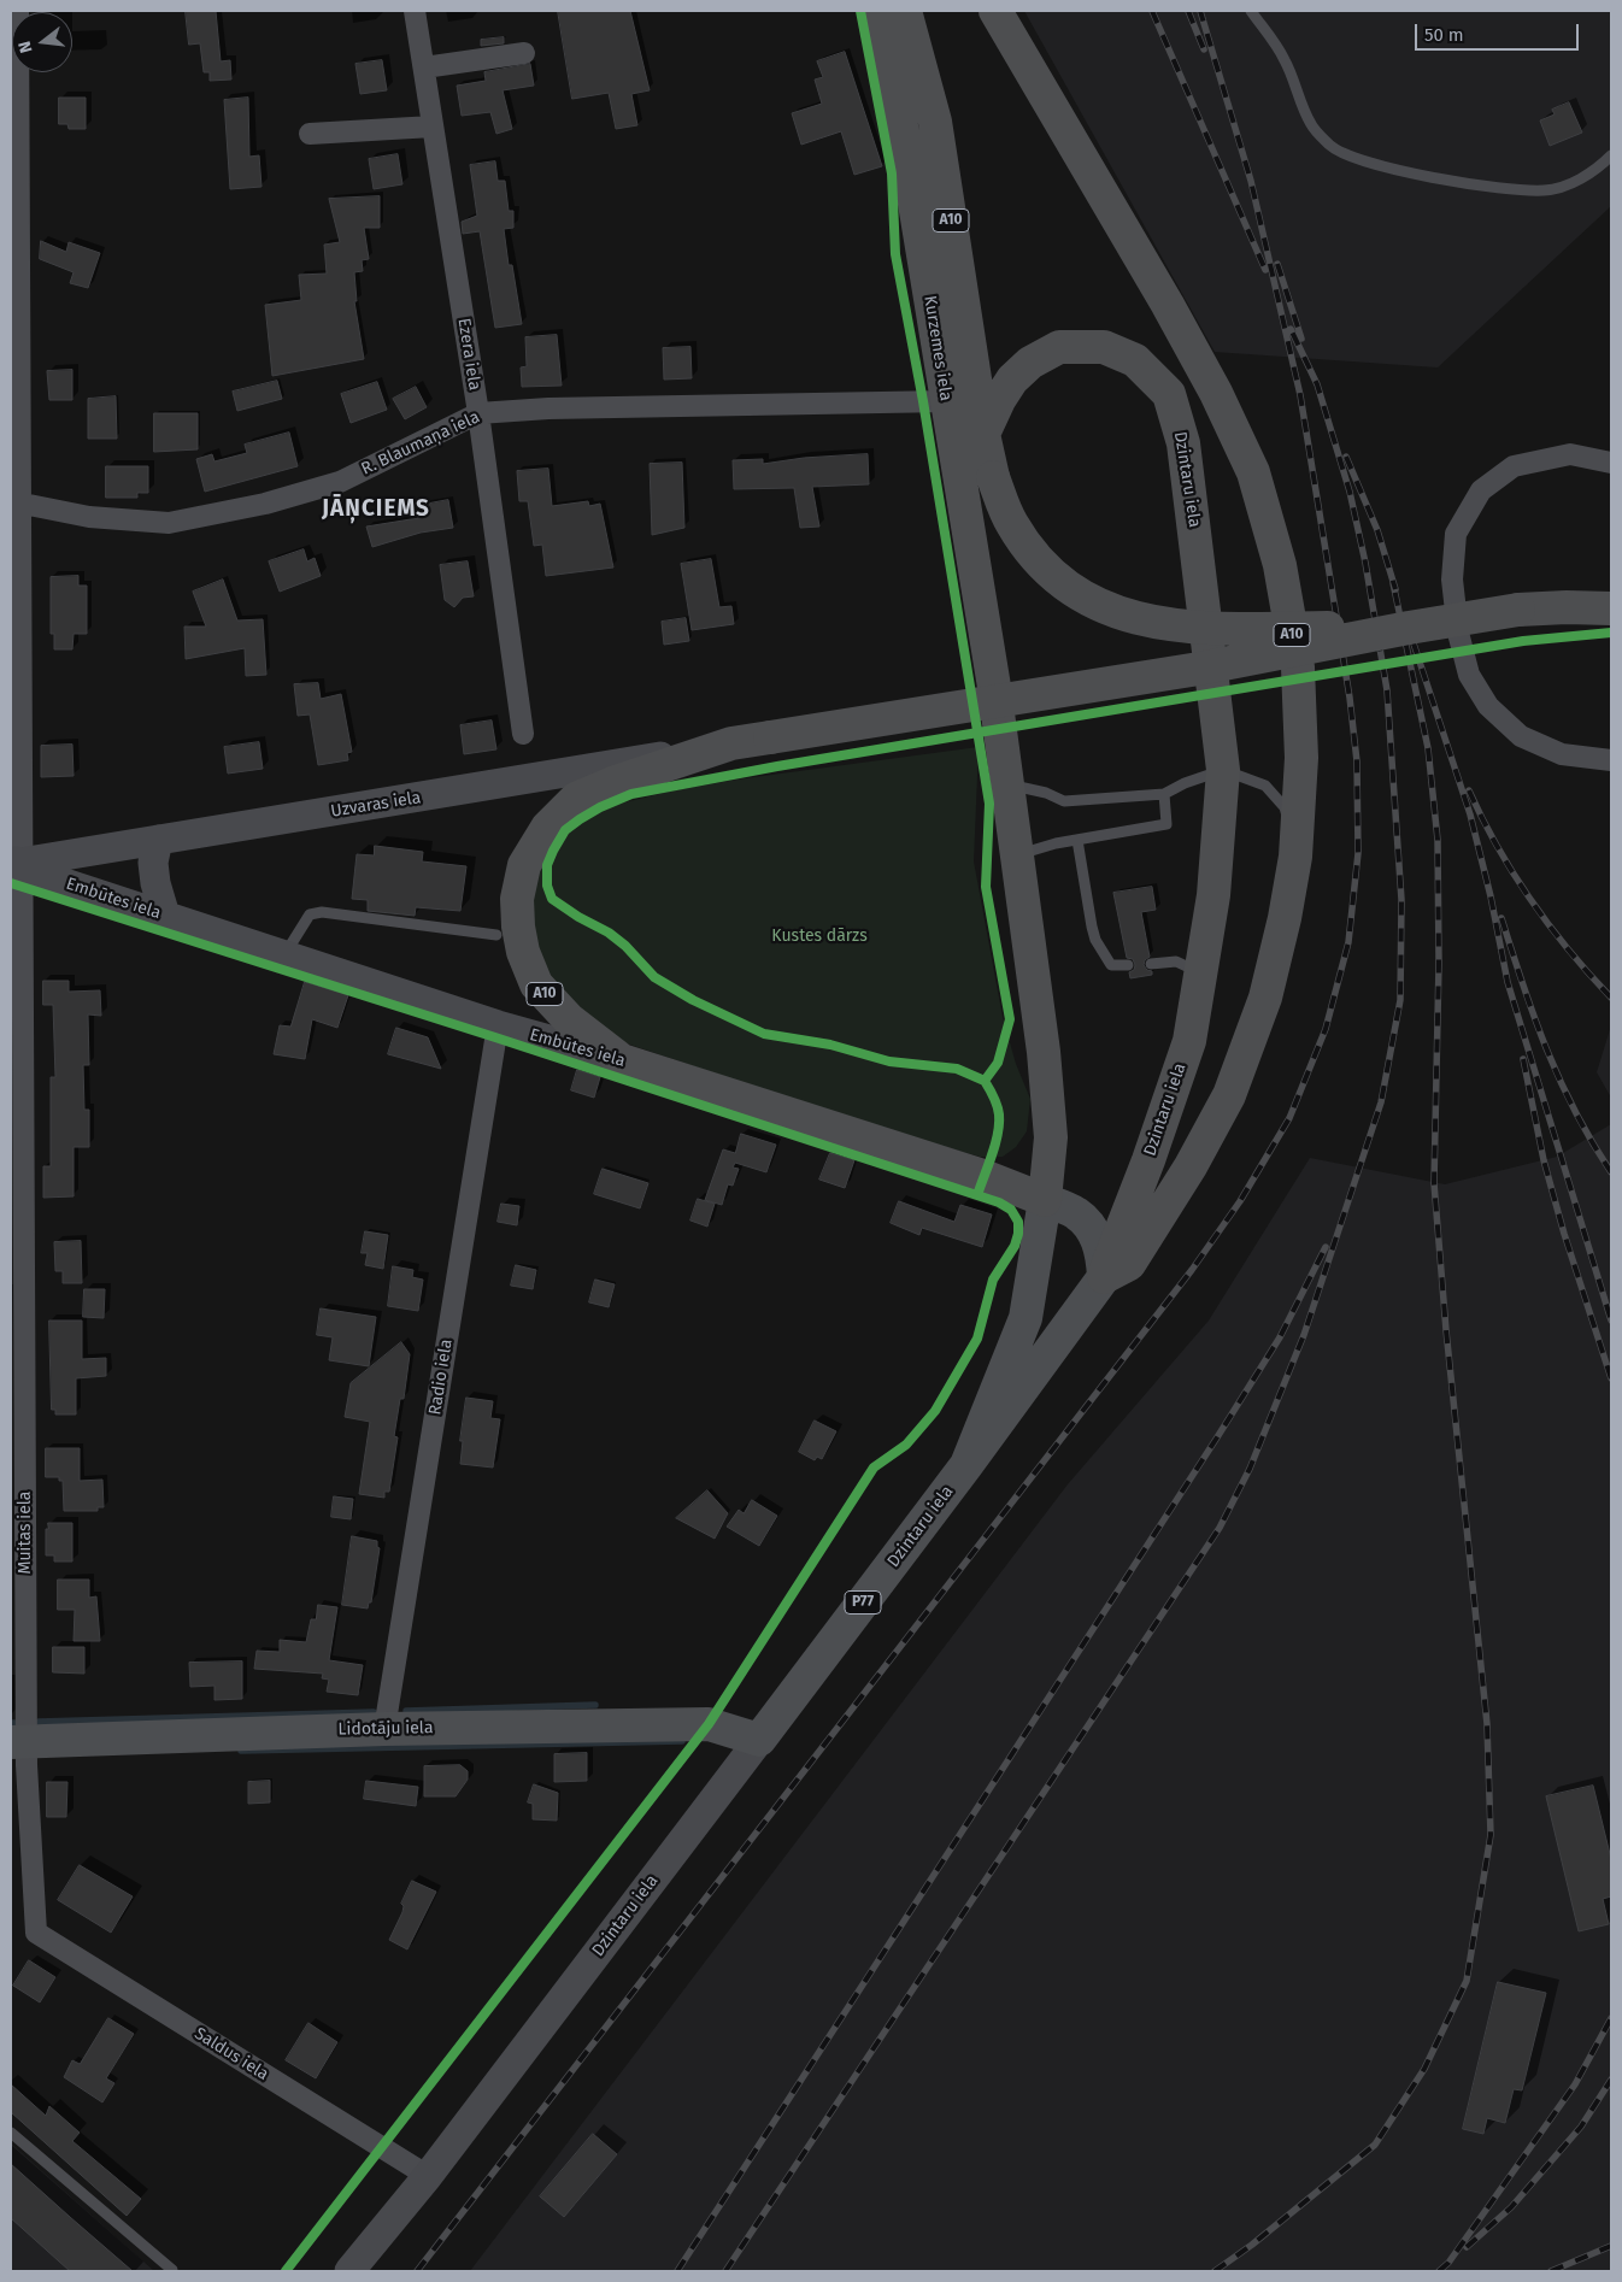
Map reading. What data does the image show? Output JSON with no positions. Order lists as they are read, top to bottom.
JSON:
{
  "streets": {
    "highway": [
      "A10",
      "Kurzemes iela",
      "Dzintaru iela",
      "Embūtes iela"
    ],
    "main road": ["P77", "Lidotāju iela"],
    "street": [
      "Ezera iela",
      "R. Blaumaņa iela",
      "Uzvaras iela",
      "Radio iela",
      "Muitas iela",
      "Saldus iela"
    ]
  },
  "crossings": [
    ["A10", "Kurzemes iela"],
    ["A10", "Dzintaru iela"],
    ["A10", "Uzvaras iela"],
    ["A10", "Embūtes iela"],
    ["A10", "P77"],
    ["Kurzemes iela", "R. Blaumaņa iela"],
    ["Ezera iela", "R. Blaumaņa iela"],
    ["R. Blaumaņa iela", "Muitas iela"],
    ["Dzintaru iela", "Embūtes iela"],
    ["Dzintaru iela", "P77"],
    ["Dzintaru iela", "Lidotāju iela"],
    ["Dzintaru iela", "Saldus iela"],
    ["Uzvaras iela", "Embūtes iela"],
    ["Uzvaras iela", "Muitas iela"],
    ["Embūtes iela", "Radio iela"],
    ["Embūtes iela", "Muitas iela"],
    ["Embūtes iela", "P77"],
    ["Radio iela", "Lidotāju iela"],
    ["Muitas iela", "Lidotāju iela"],
    ["Muitas iela", "Saldus iela"]
  ],
  "districts": ["JĀŅCIEMS"],
  "parks": ["Kustes dārzs"],
  "scale_bar": "50 m",
  "north": "left"
}
